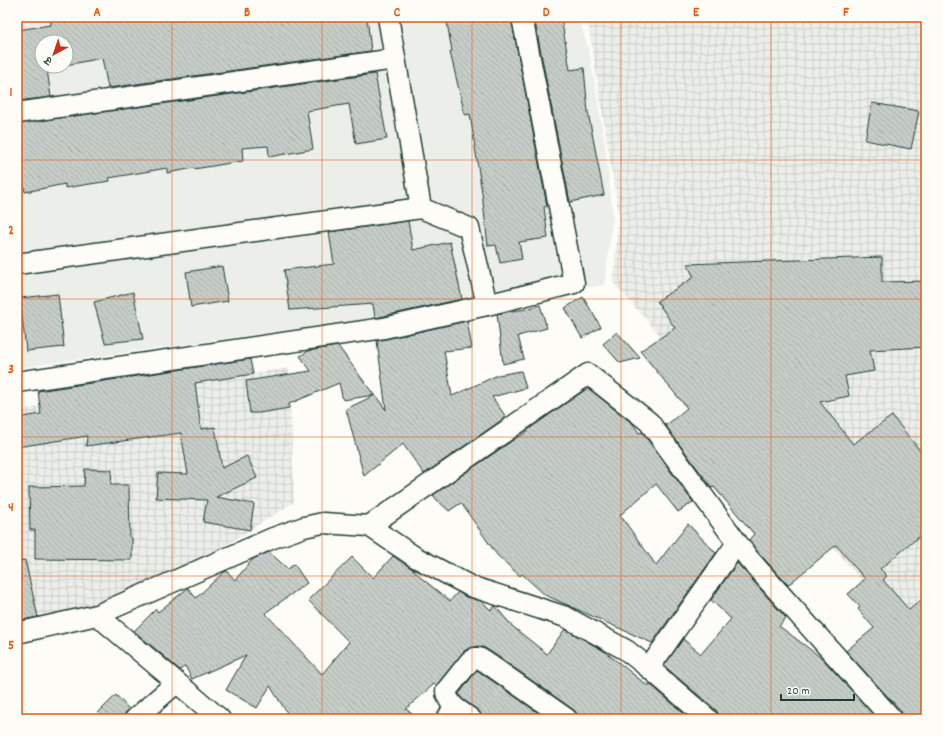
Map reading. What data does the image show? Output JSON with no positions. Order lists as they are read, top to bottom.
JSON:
{
  "scale_bar": "20 m",
  "north": "bottom left",
  "grid": {
    "columns": [
      "A",
      "B",
      "C",
      "D",
      "E",
      "F"
    ],
    "rows": [
      "1",
      "2",
      "3",
      "4",
      "5"
    ]
  }
}
